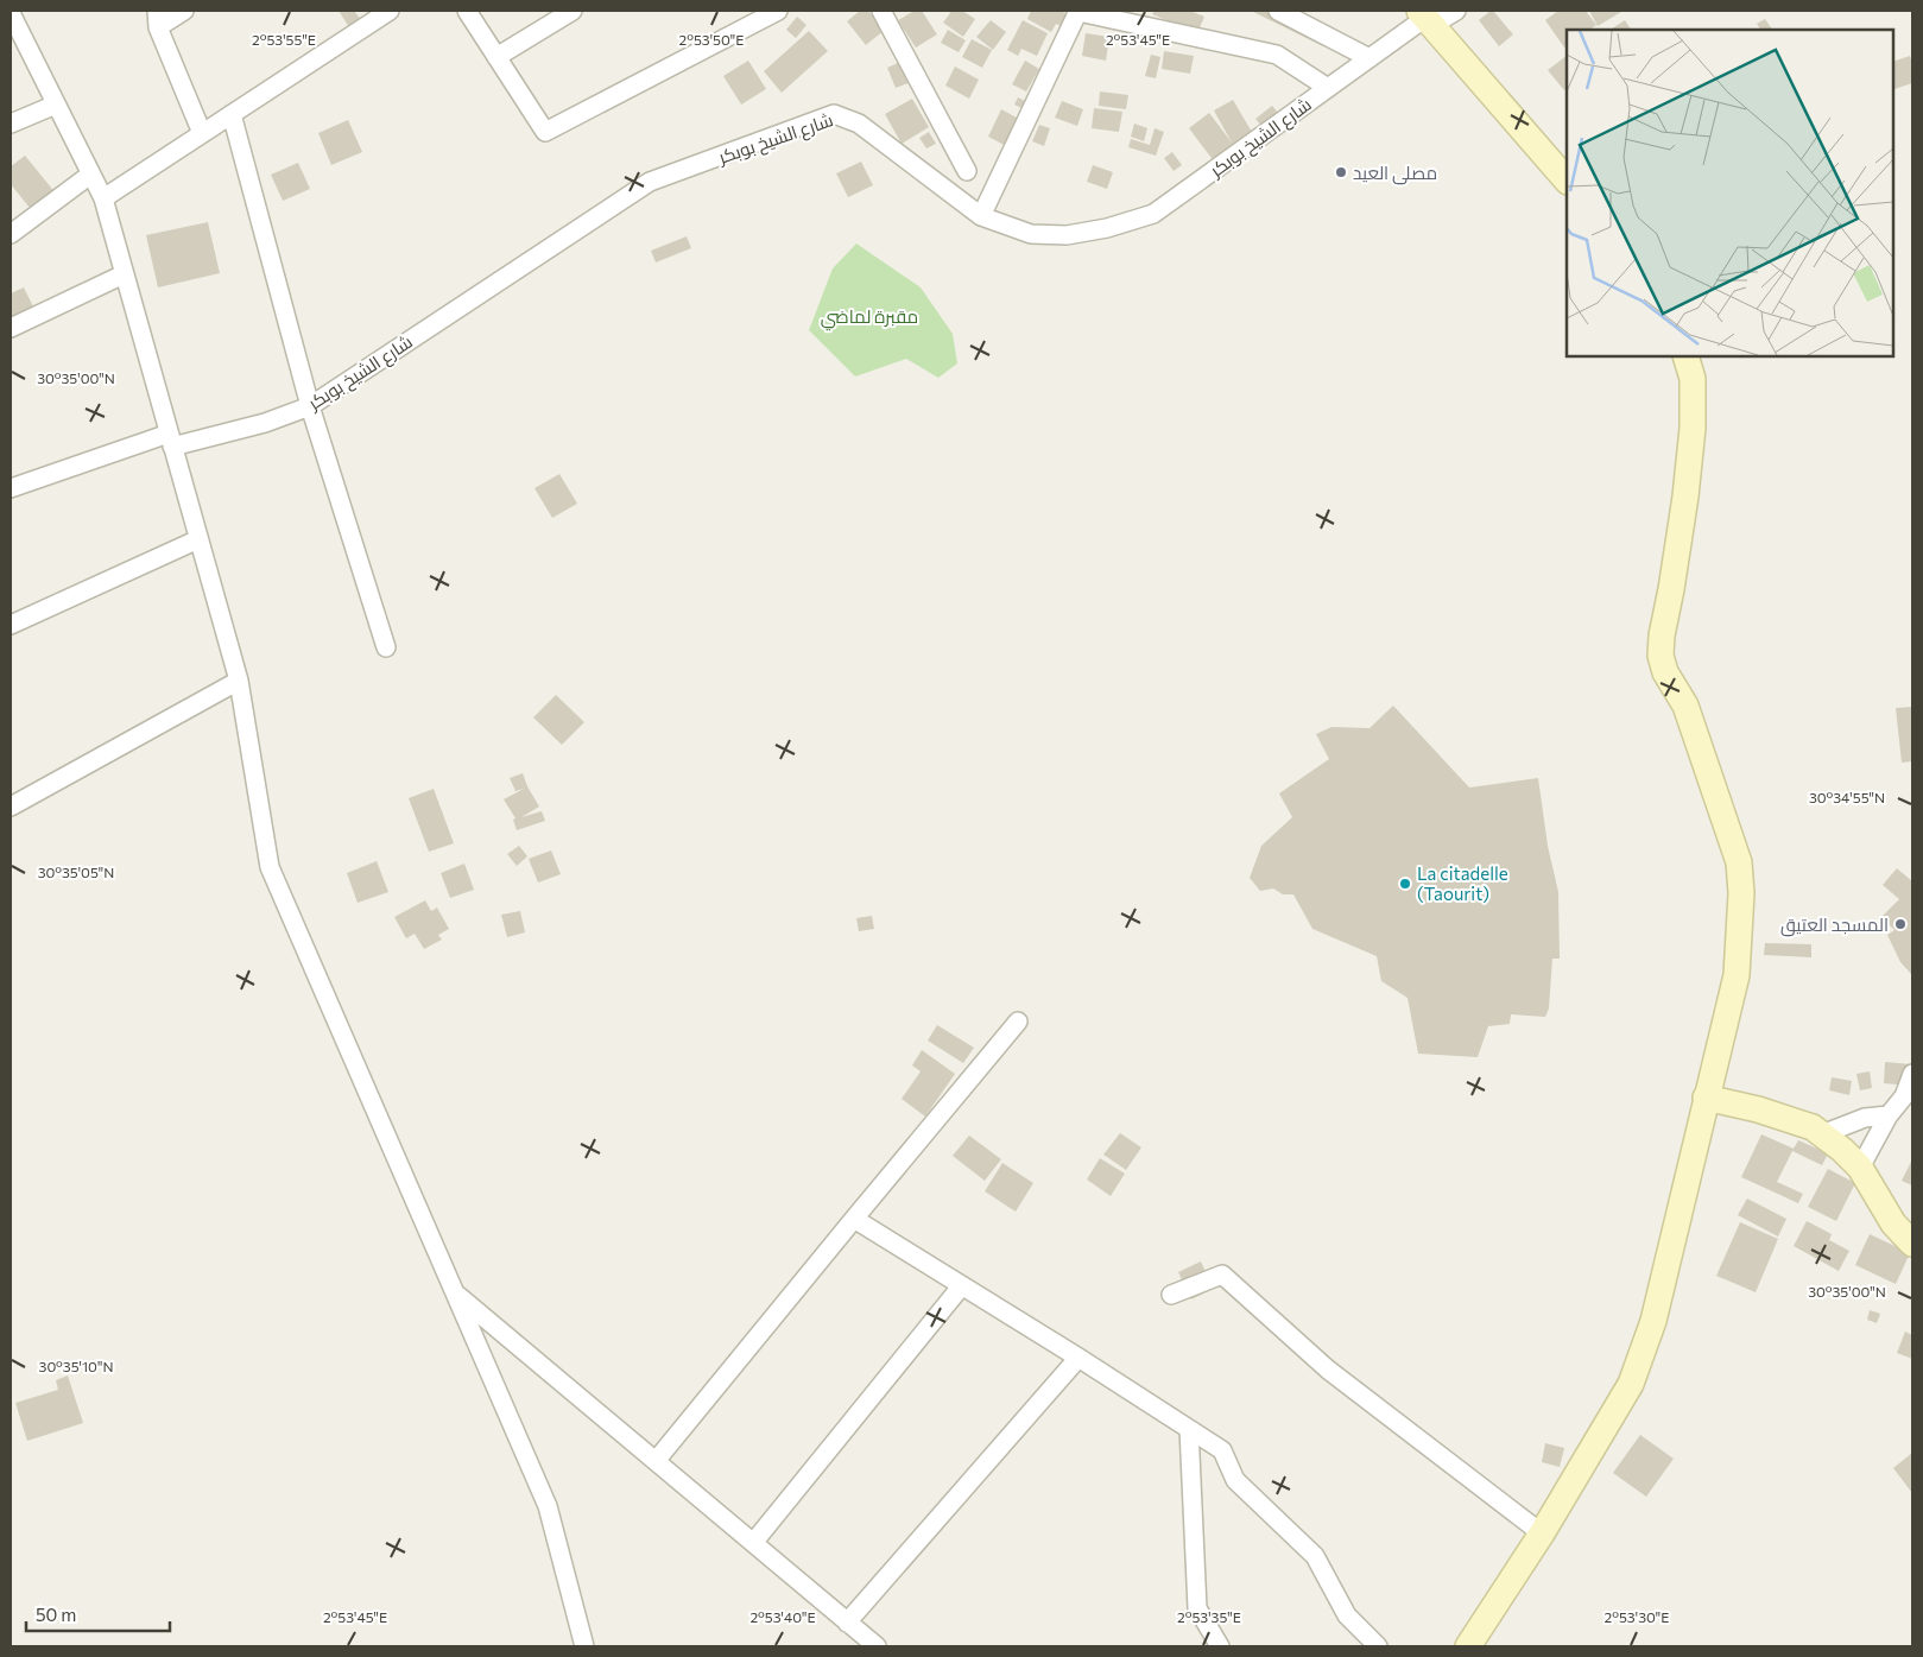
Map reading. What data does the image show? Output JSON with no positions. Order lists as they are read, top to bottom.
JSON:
{
  "streets": {
    "street": ["شارع الشيخ بوبكر"]
  },
  "parks": ["مقبرة لماضي"],
  "places": ["مصلى العيد", "La citadelle (Taourit)", "المسجد العتيق"],
  "scale_bar": "50 m",
  "coordinates": [
    "2°53'50\"E",
    "2°53'55\"E",
    "2°53'45\"E",
    "30°35'00\"N",
    "30°34'55\"N",
    "30°35'05\"N",
    "30°35'10\"N",
    "2°53'40\"E",
    "2°53'35\"E",
    "2°53'30\"E"
  ]
}
